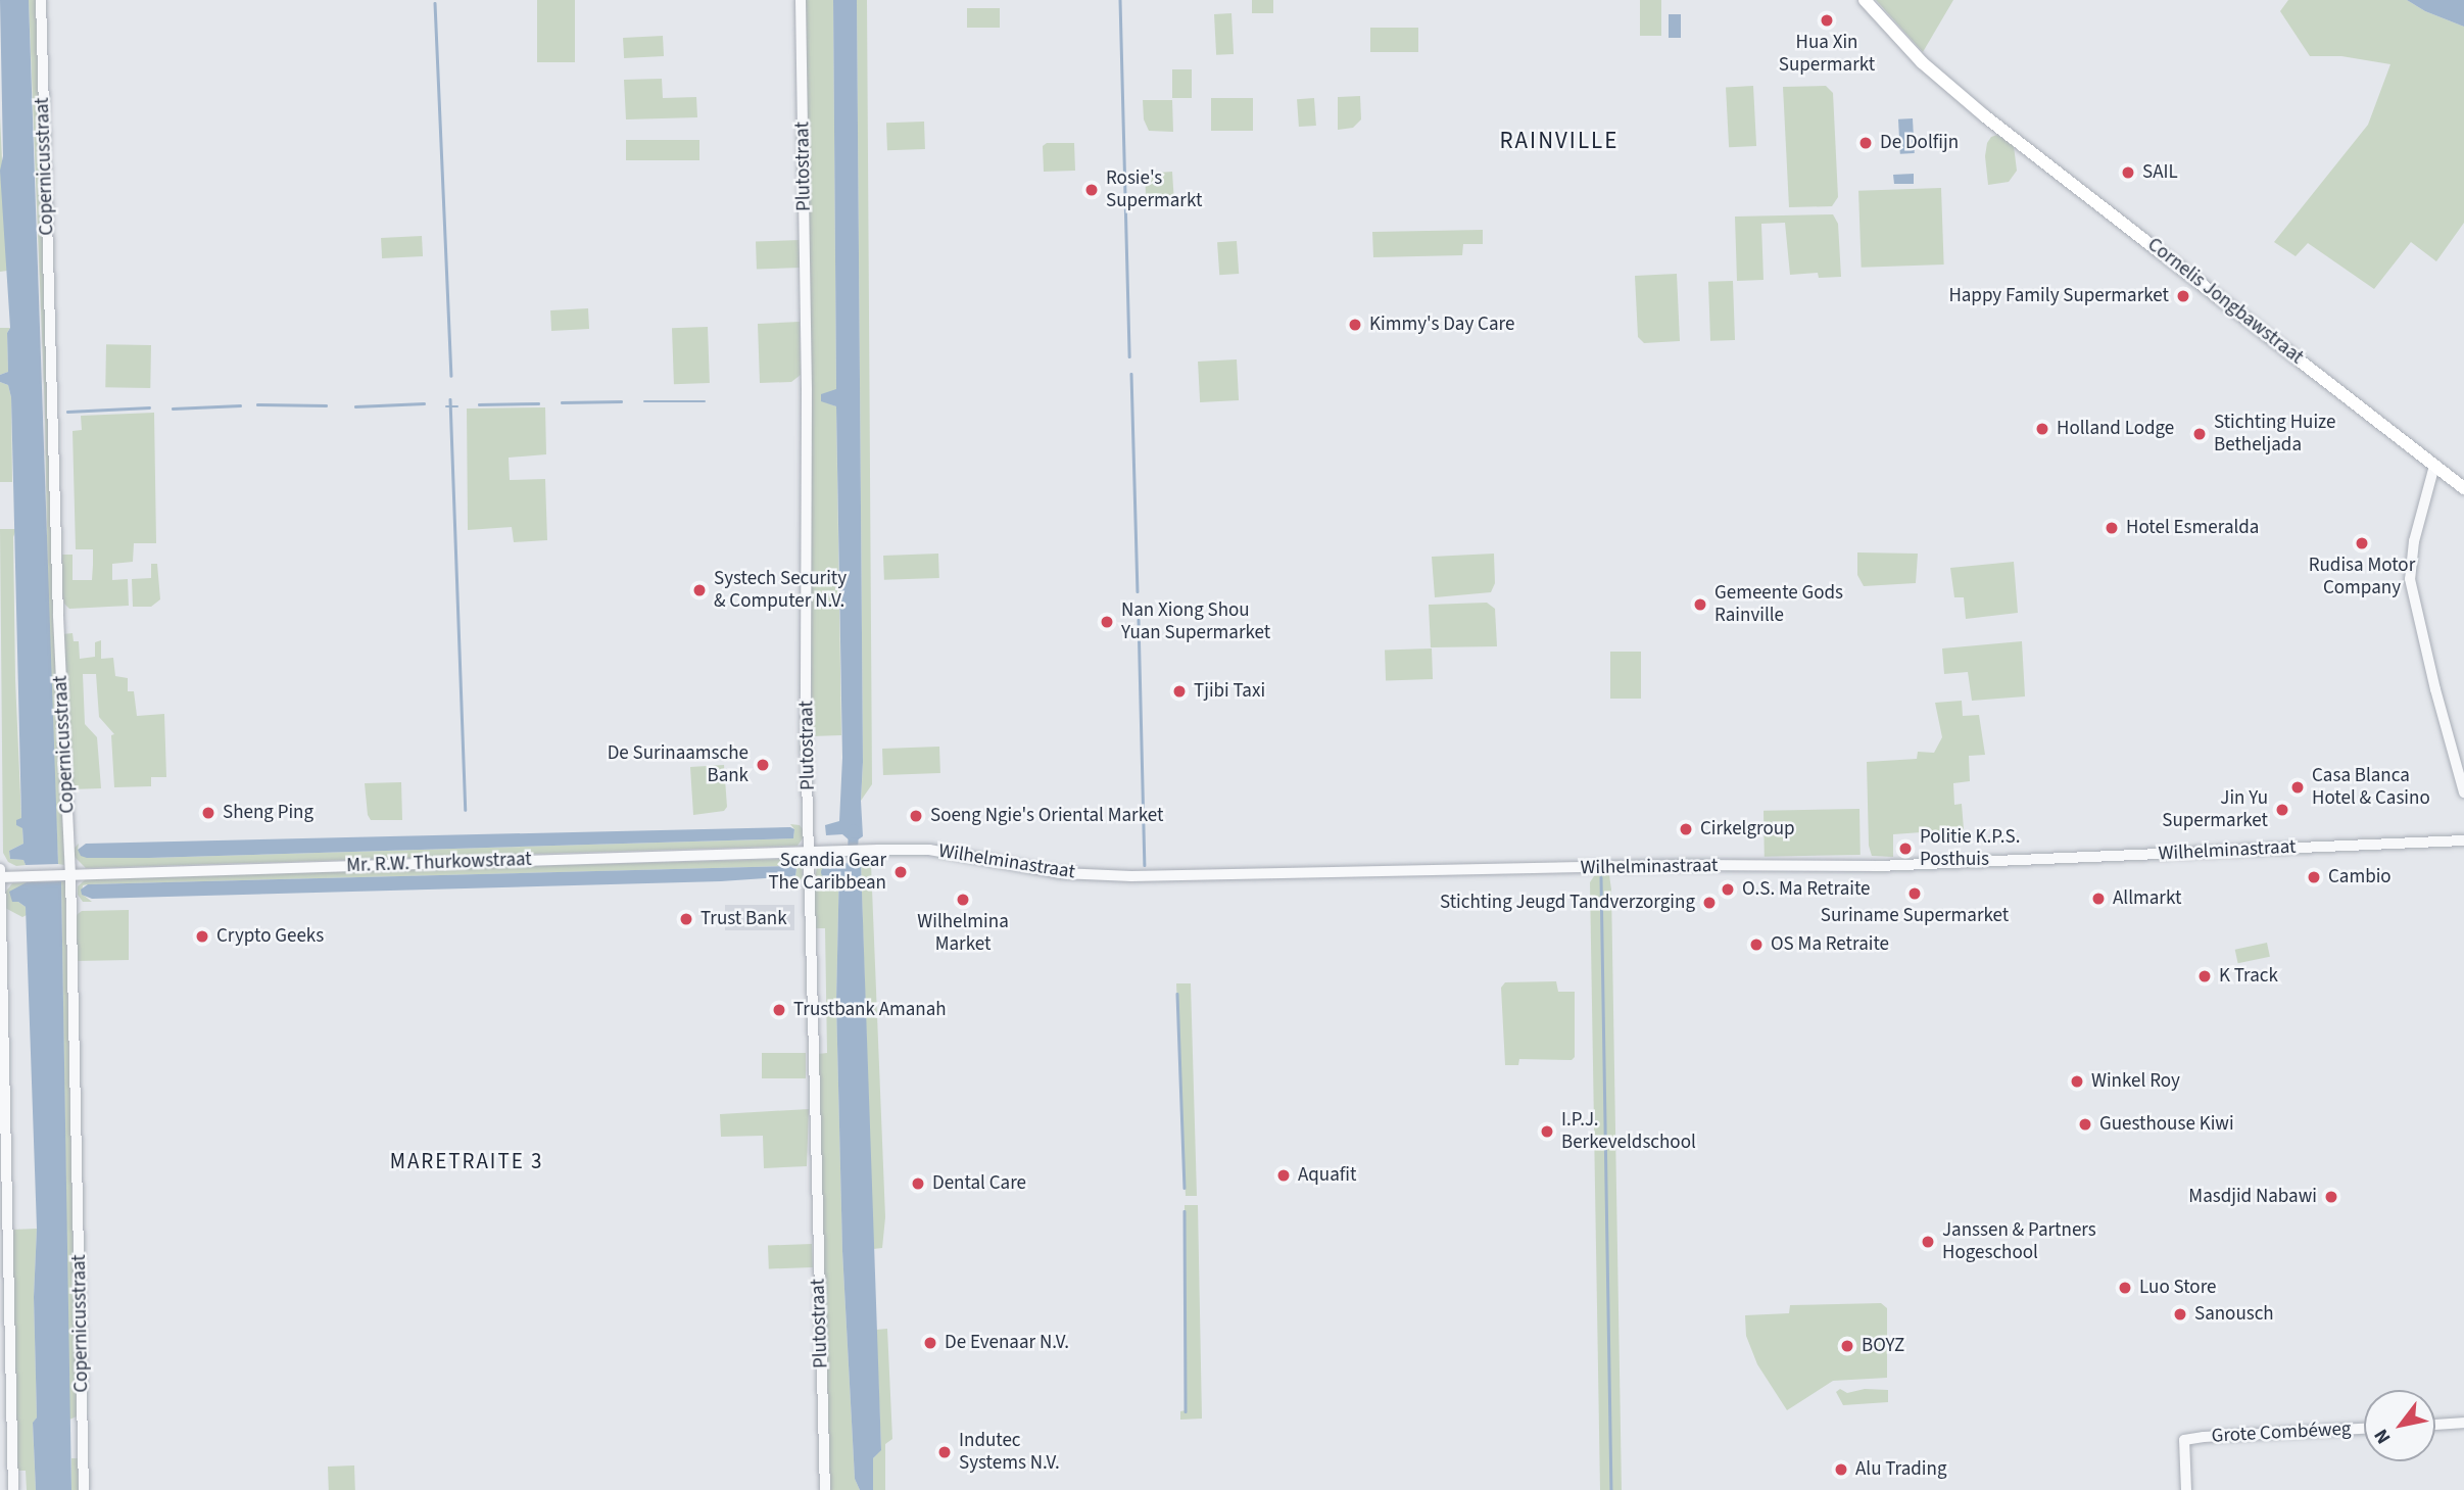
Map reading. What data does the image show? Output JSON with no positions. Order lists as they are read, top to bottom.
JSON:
{
  "streets": {
    "main road": ["Cornelis Jongbawstraat"],
    "street": [
      "Copernicusstraat",
      "Plutostraat",
      "Wilhelminastraat",
      "Mr. R.W. Thurkowstraat",
      "Grote Combéweg"
    ]
  },
  "crossings": [
    ["Copernicusstraat", "Mr. R.W. Thurkowstraat"],
    ["Plutostraat", "Mr. R.W. Thurkowstraat"],
    ["Wilhelminastraat", "Mr. R.W. Thurkowstraat"]
  ],
  "districts": ["RAINVILLE", "MARETRAITE 3"],
  "places": [
    "Hua Xin Supermarkt",
    "De Dolfijn",
    "SAIL",
    "Rosie's Supermarkt",
    "Happy Family Supermarket",
    "Kimmy's Day Care",
    "Holland Lodge",
    "Stichting Huize Betheljada",
    "Hotel Esmeralda",
    "Rudisa Motor Company",
    "Systech Security & Computer N.V.",
    "Gemeente Gods Rainville",
    "Nan Xiong Shou Yuan Supermarket",
    "Tjibi Taxi",
    "De Surinaamsche Bank",
    "Casa Blanca Hotel & Casino",
    "Jin Yu Supermarket",
    "Sheng Ping",
    "Soeng Ngie's Oriental Market",
    "Cirkelgroup",
    "Politie K.P.S. Posthuis",
    "Scandia Gear The Caribbean",
    "Cambio",
    "O.S. Ma Retraite",
    "Suriname Supermarket",
    "Allmarkt",
    "Wilhelmina Market",
    "Stichting Jeugd Tandverzorging",
    "Trust Bank",
    "Crypto Geeks",
    "OS Ma Retraite",
    "K Track",
    "Trustbank Amanah",
    "Winkel Roy",
    "Guesthouse Kiwi",
    "I.P.J. Berkeveldschool",
    "Aquafit",
    "Dental Care",
    "Masdjid Nabawi",
    "Janssen & Partners Hogeschool",
    "Luo Store",
    "Sanousch",
    "De Evenaar N.V.",
    "BOYZ",
    "Indutec Systems N.V.",
    "Alu Trading"
  ],
  "north": "bottom left"
}
